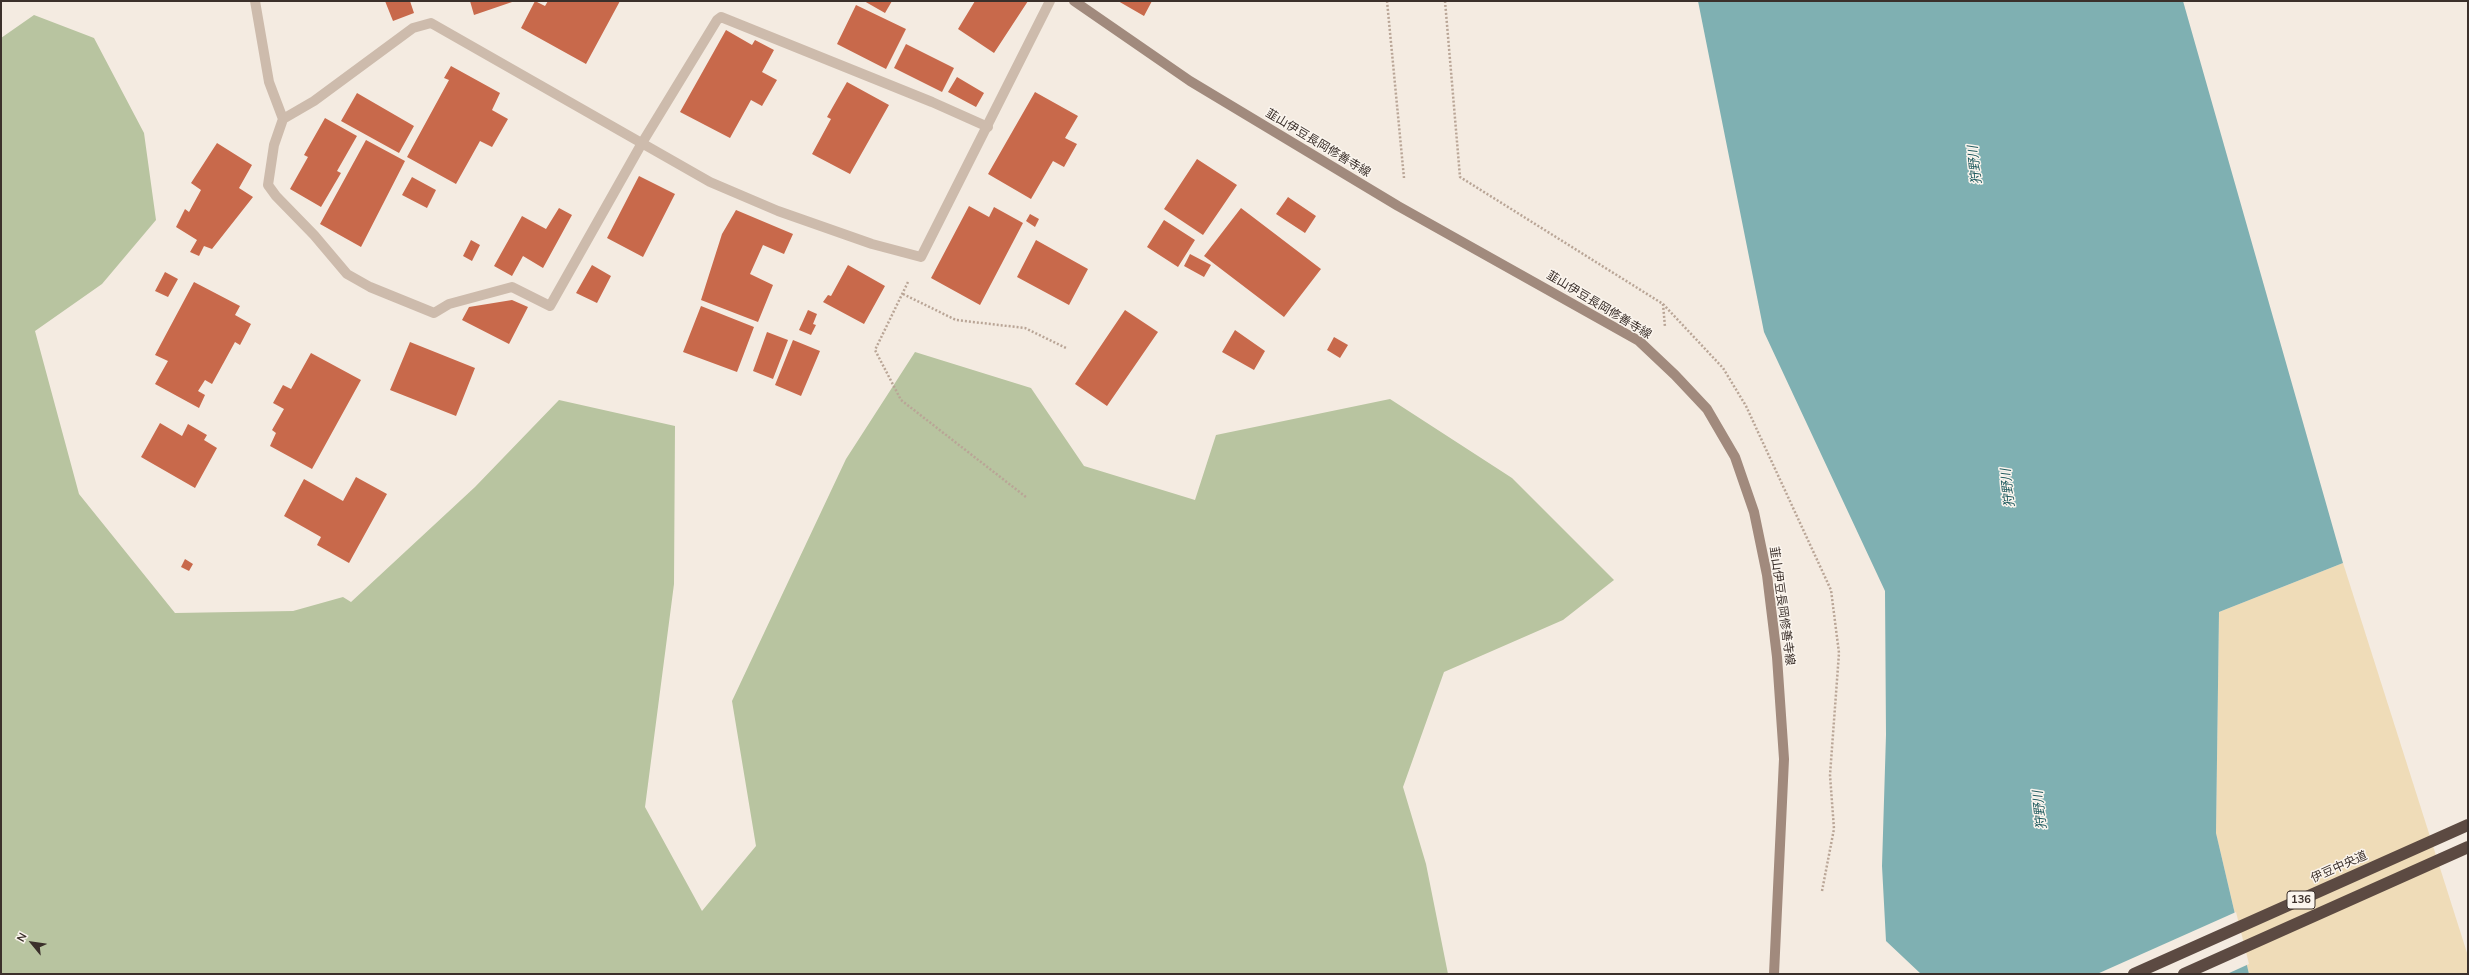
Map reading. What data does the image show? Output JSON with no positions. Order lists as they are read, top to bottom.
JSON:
{
  "streets": {
    "highway": ["伊豆中央道", "136"],
    "main road": ["韮山伊豆長岡修善寺線"]
  },
  "water": ["狩野川"],
  "north": "top left"
}
